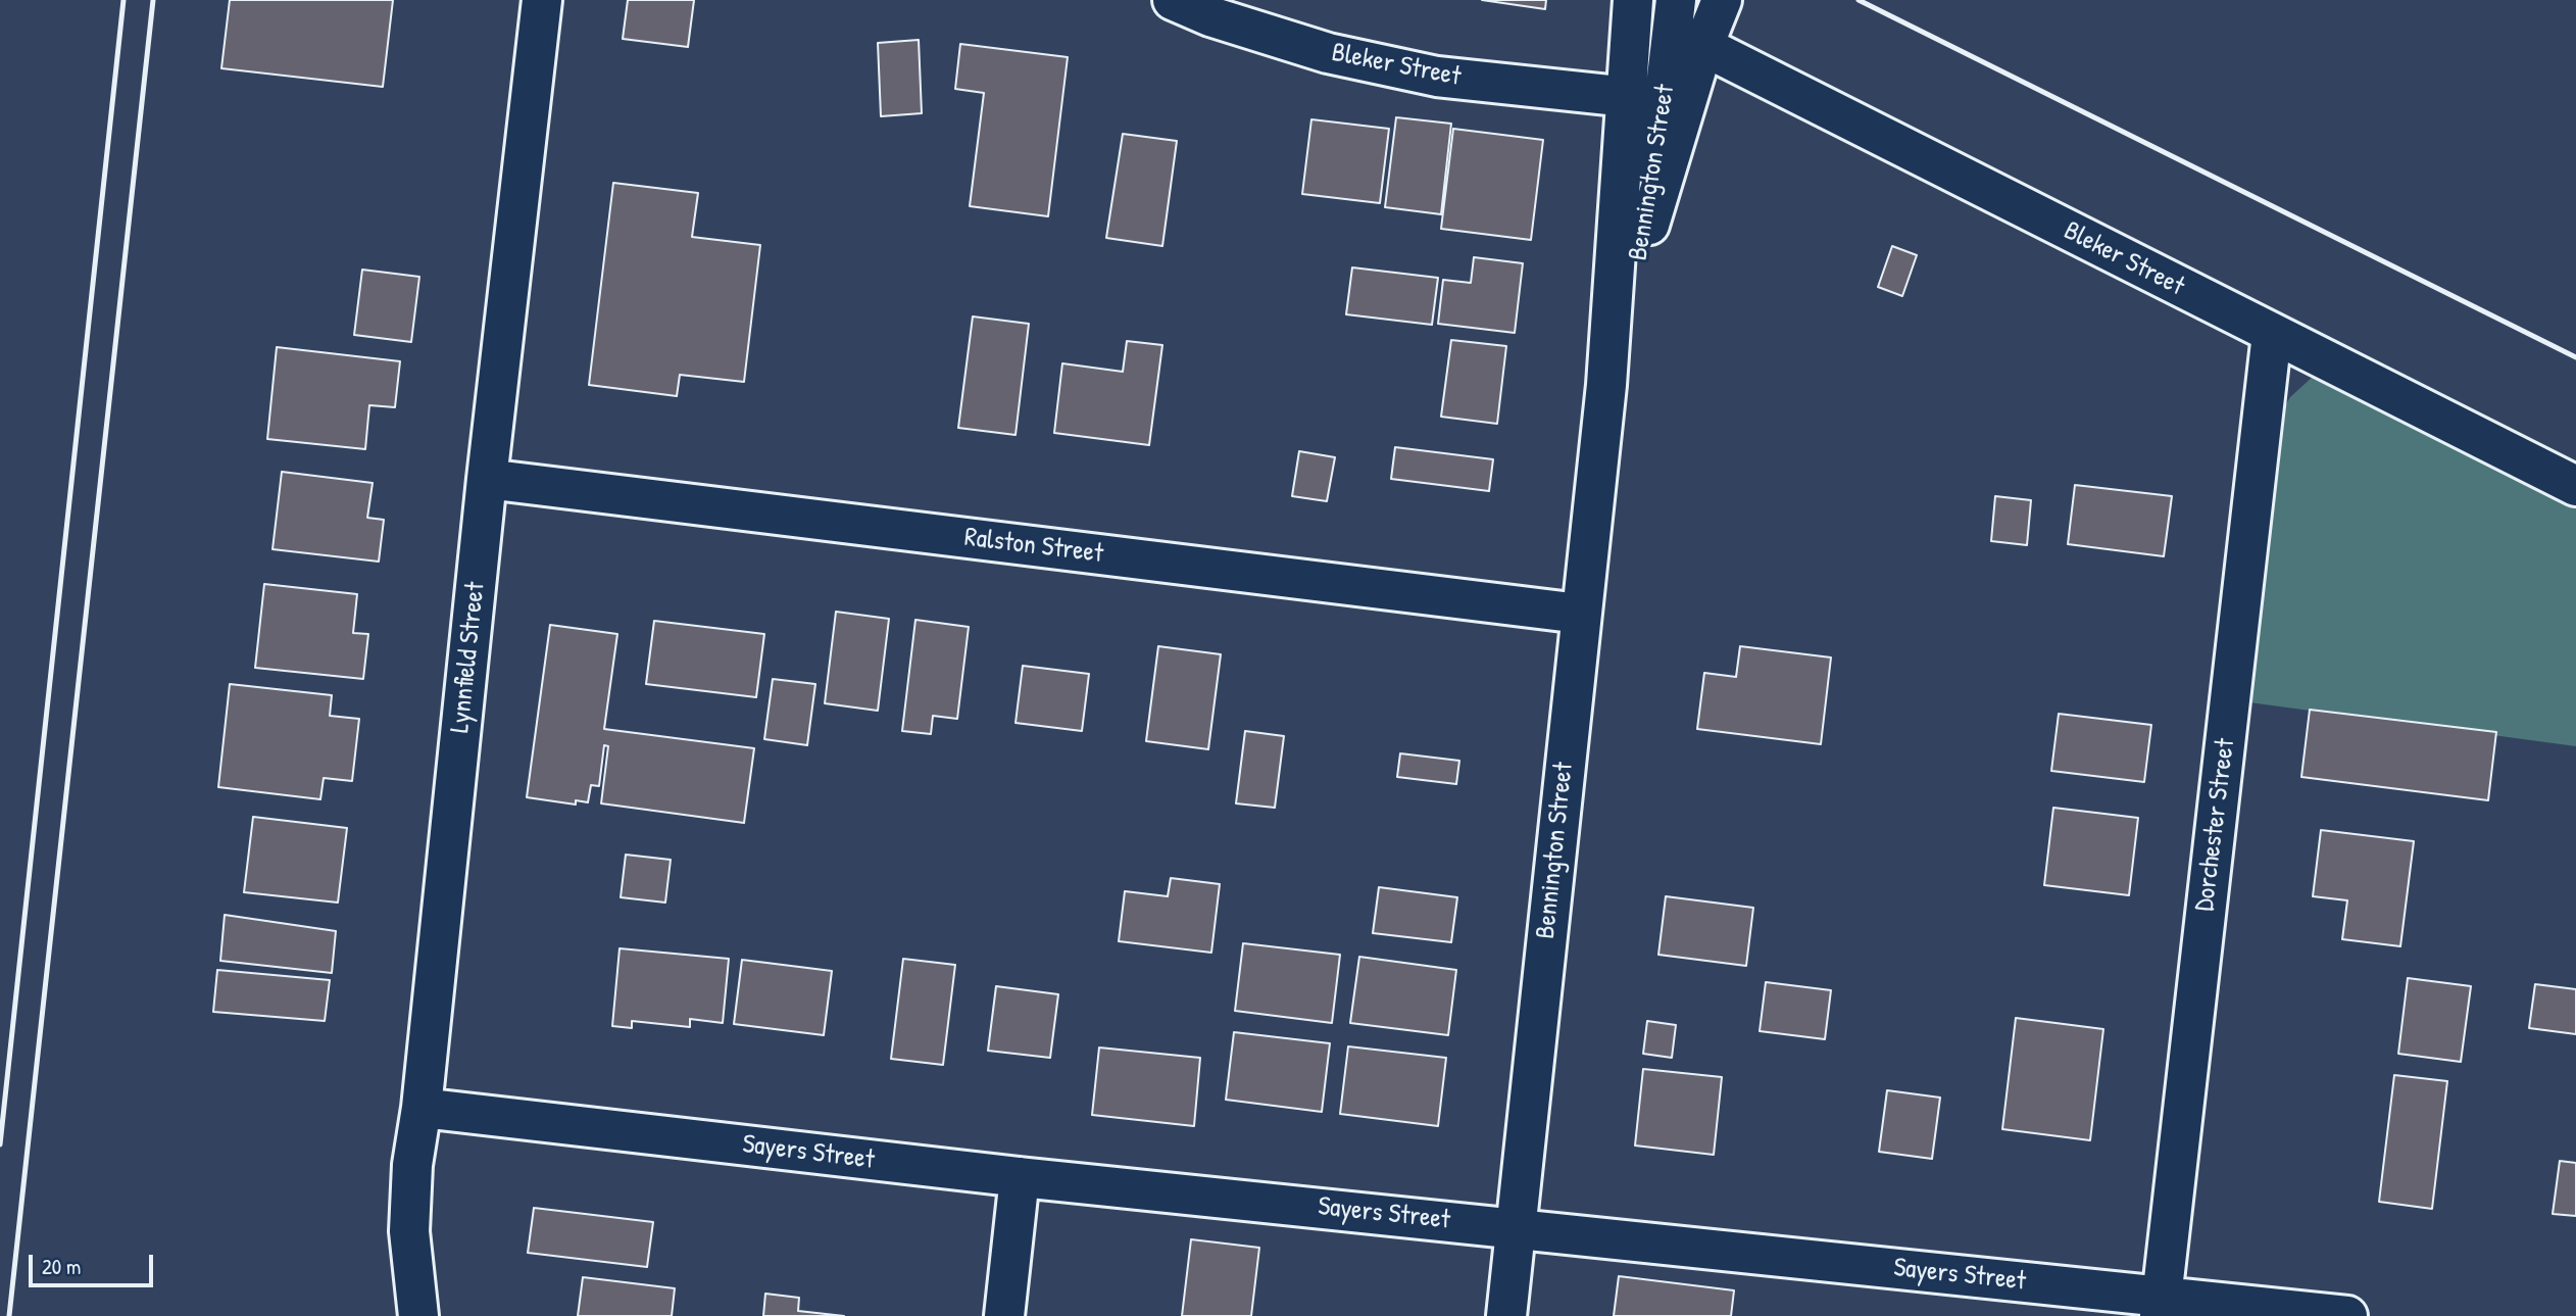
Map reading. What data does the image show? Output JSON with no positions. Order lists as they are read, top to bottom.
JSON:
{
  "streets": {
    "street": [
      "Bleker Street",
      "Bennington Street",
      "Ralston Street",
      "Lynnfield Street",
      "Dorchester Street",
      "Sayers Street"
    ]
  },
  "crossings": [
    ["Bleker Street", "Bennington Street"],
    ["Bleker Street", "Dorchester Street"],
    ["Bennington Street", "Ralston Street"],
    ["Bennington Street", "Sayers Street"],
    ["Ralston Street", "Lynnfield Street"],
    ["Lynnfield Street", "Sayers Street"],
    ["Dorchester Street", "Sayers Street"]
  ],
  "scale_bar": "20 m"
}
